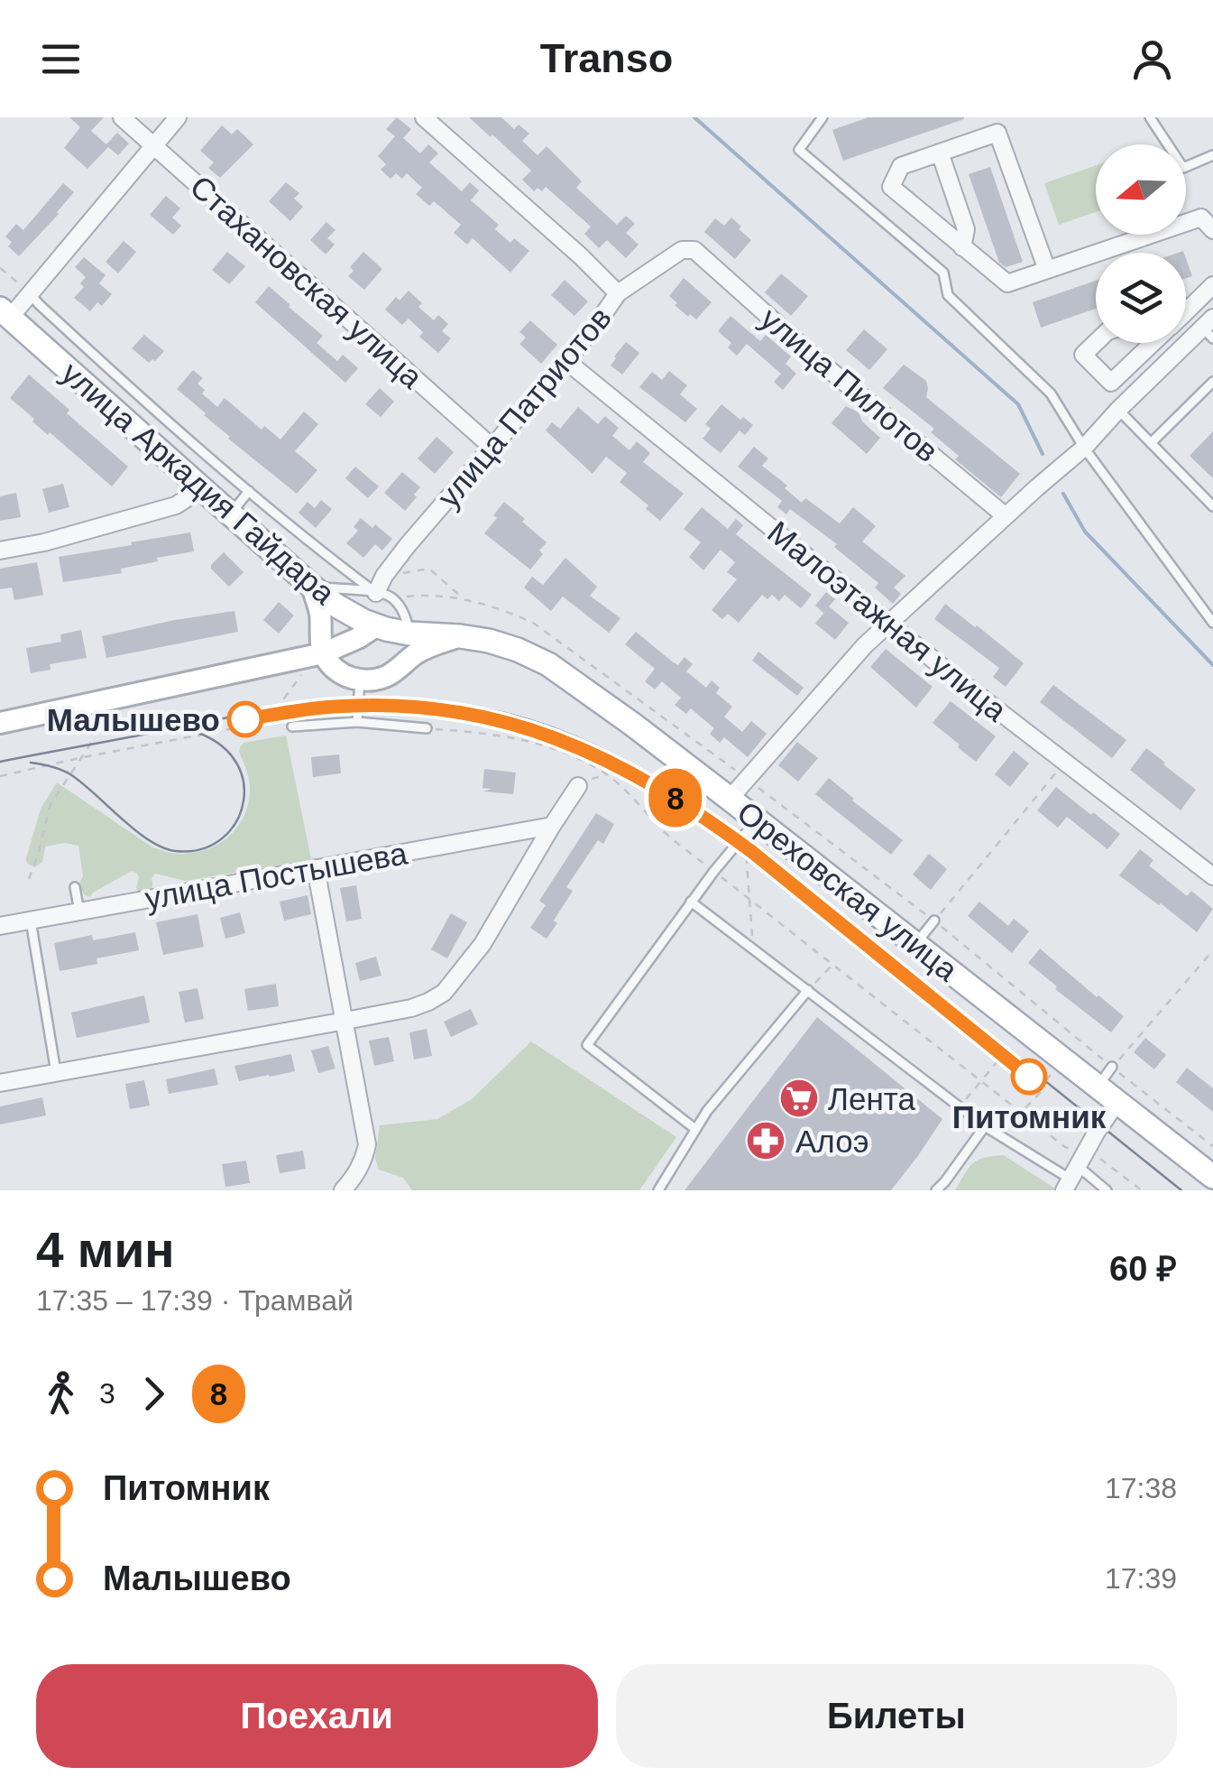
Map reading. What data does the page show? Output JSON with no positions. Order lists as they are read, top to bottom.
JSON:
{
  "streets": {
    "main road": ["улица Аркадия Гайдара", "Ореховская улица"],
    "street": [
      "Стахановская улица",
      "улица Пилотов",
      "улица Патриотов",
      "Малоэтажная улица",
      "улица Постышева"
    ]
  },
  "crossings": [
    ["Стахановская улица", "улица Патриотов"],
    ["улица Пилотов", "улица Патриотов"],
    ["улица Патриотов", "Малоэтажная улица"],
    ["улица Аркадия Гайдара", "Ореховская улица"]
  ],
  "places": {
    "other": ["Малышево", "Питомник"],
    "supermarket": ["Лента"],
    "pharmacy": ["Алоэ"]
  },
  "lines": ["tram line 8"],
  "north": "left",
  "page": {
    "header": "Transo",
    "on_map": "8",
    "heading": ["4 мин", "17:35 – 17:39 · Трамвай", "60 ₽"],
    "legs": ["3", "8"],
    "list": [
      {
        "name": "Питомник",
        "value": "17:38"
      },
      {
        "name": "Малышево",
        "value": "17:39"
      }
    ],
    "buttons": ["Поехали", "Билеты"]
  }
}
